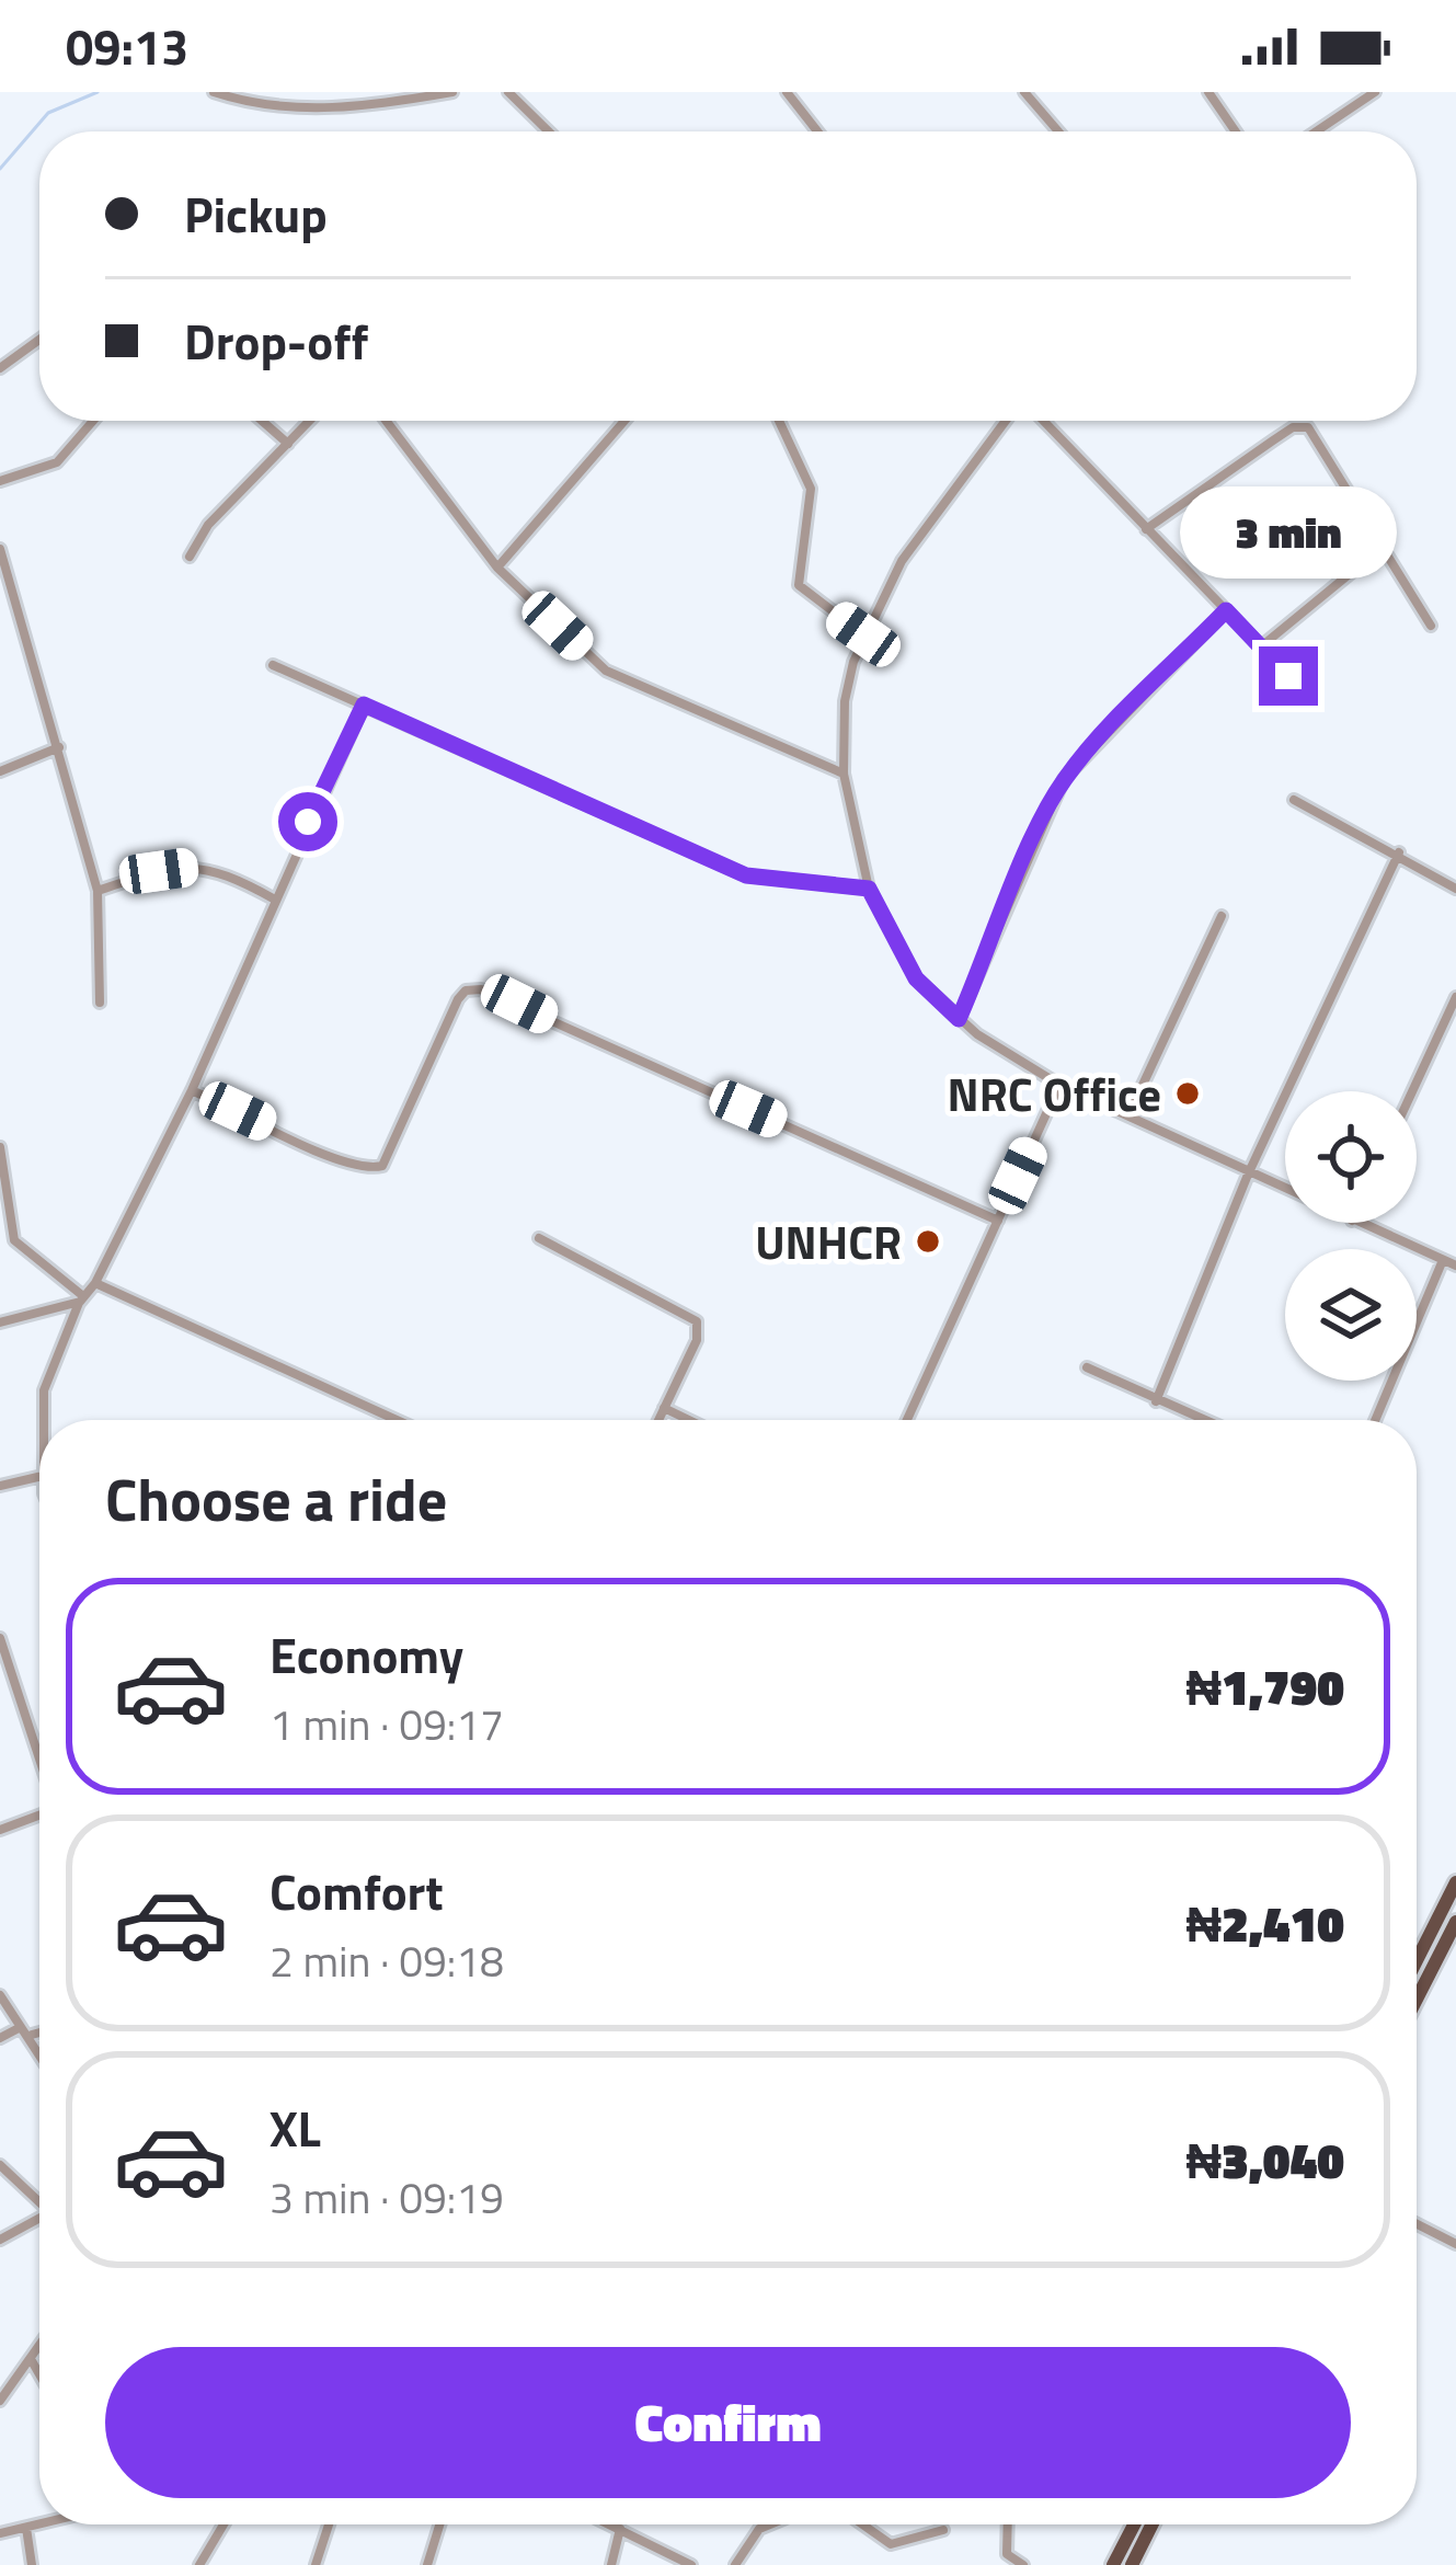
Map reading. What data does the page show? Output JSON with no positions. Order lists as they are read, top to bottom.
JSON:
{
  "places": ["NRC Office", "UNHCR"],
  "page": {
    "status": "09:13",
    "banner": ["Pickup", "Drop-off"],
    "bubble": "3 min",
    "heading": "Choose a ride",
    "list": [
      {
        "name": "Economy",
        "note": "1 min · 09:17",
        "value": "₦1,790"
      },
      {
        "name": "Comfort",
        "note": "2 min · 09:18",
        "value": "₦2,410"
      },
      {
        "name": "XL",
        "note": "3 min · 09:19",
        "value": "₦3,040"
      }
    ],
    "buttons": "Confirm"
  }
}
